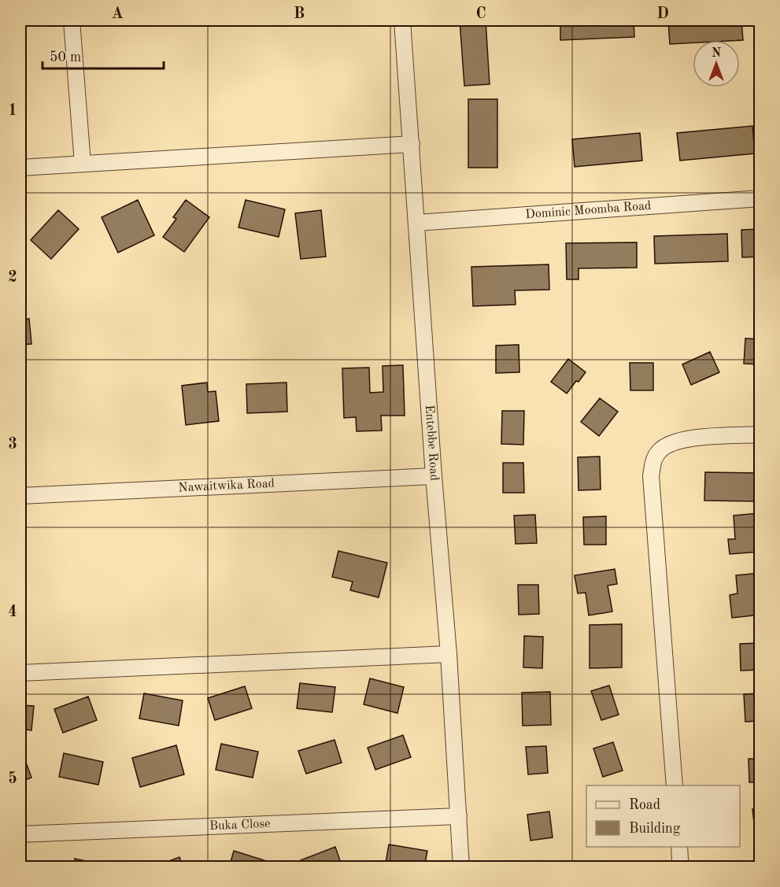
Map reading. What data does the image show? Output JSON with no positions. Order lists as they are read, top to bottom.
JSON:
{
  "streets": {
    "street": [
      "Dominic Moomba Road",
      "Entebbe Road",
      "Nawaitwika Road",
      "Buka Close"
    ]
  },
  "crossings": [
    ["Dominic Moomba Road", "Entebbe Road"],
    ["Entebbe Road", "Nawaitwika Road"],
    ["Entebbe Road", "Buka Close"]
  ],
  "legend": ["Road", "Building"],
  "scale_bar": "50 m",
  "north": "top",
  "grid": {
    "columns": [
      "A",
      "B",
      "C",
      "D"
    ],
    "rows": [
      "1",
      "2",
      "3",
      "4",
      "5"
    ]
  }
}
